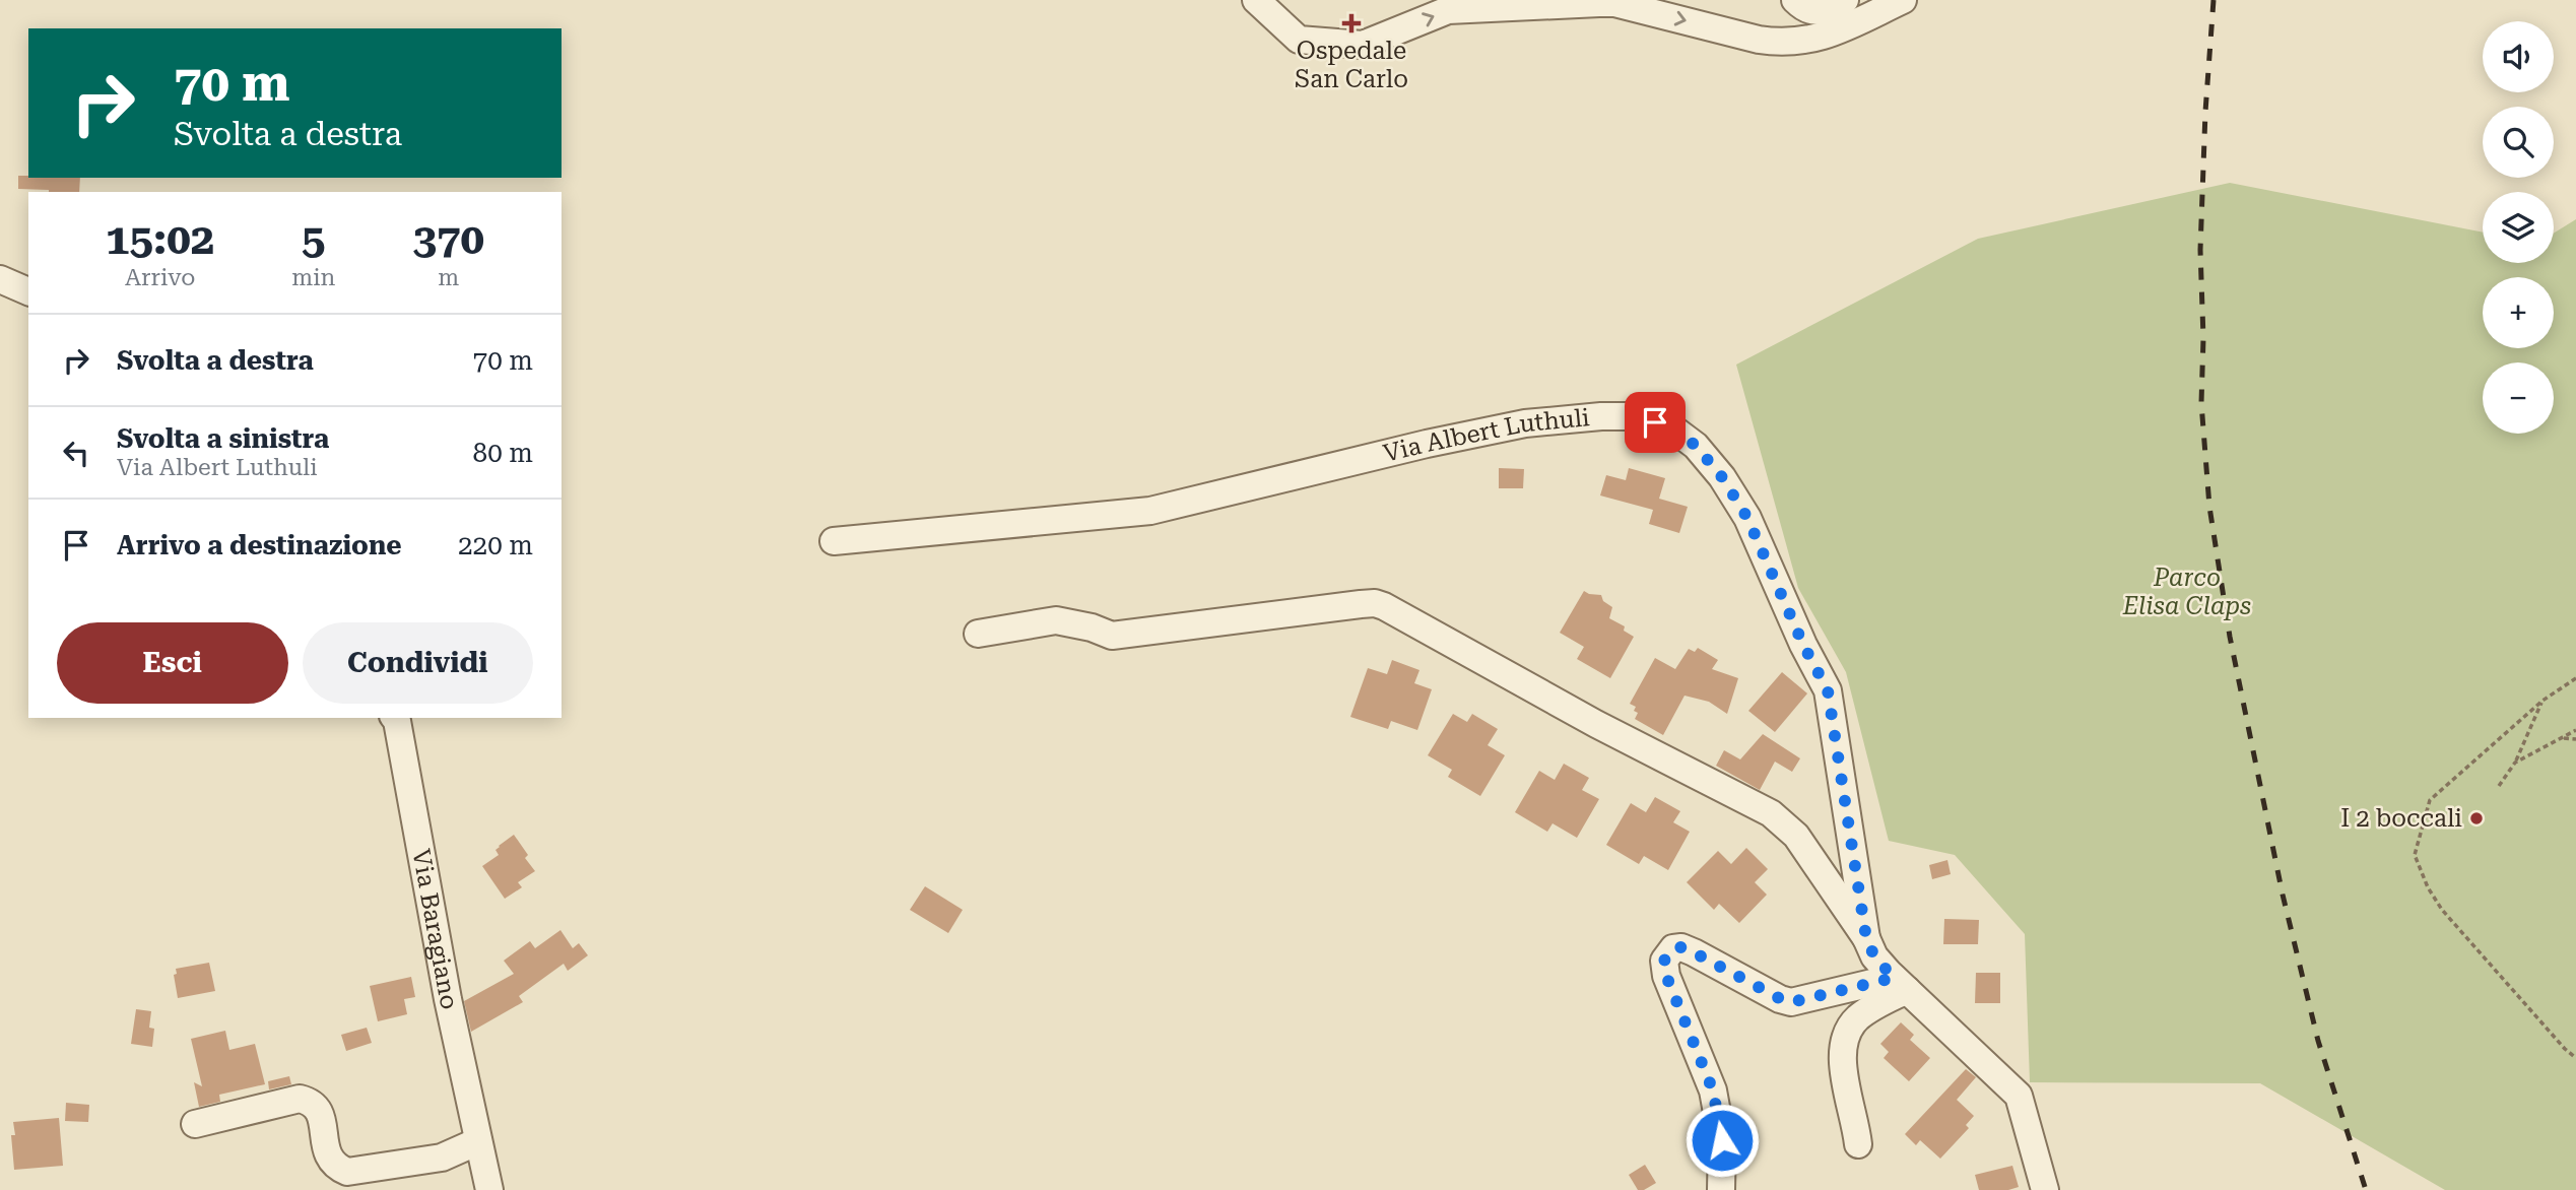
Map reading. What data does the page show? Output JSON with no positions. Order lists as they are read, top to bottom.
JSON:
{
  "streets": {
    "street": ["Via Albert Luthuli", "Via Baragiano"]
  },
  "parks": ["Parco Elisa Claps"],
  "places": {
    "health": ["Ospedale San Carlo"],
    "other": ["I 2 boccali"]
  },
  "page": {
    "map_buttons": ["+", "−"],
    "turn": ["70 m", "Svolta a destra"],
    "eta": [
      "15:02",
      "Arrivo",
      "5",
      "min",
      "370",
      "m"
    ],
    "list": [
      {
        "name": "Svolta a destra",
        "value": "70 m"
      },
      {
        "name": "Svolta a sinistra",
        "note": "Via Albert Luthuli",
        "value": "80 m"
      },
      {
        "name": "Arrivo a destinazione",
        "value": "220 m"
      }
    ],
    "buttons": ["Esci", "Condividi"]
  }
}
